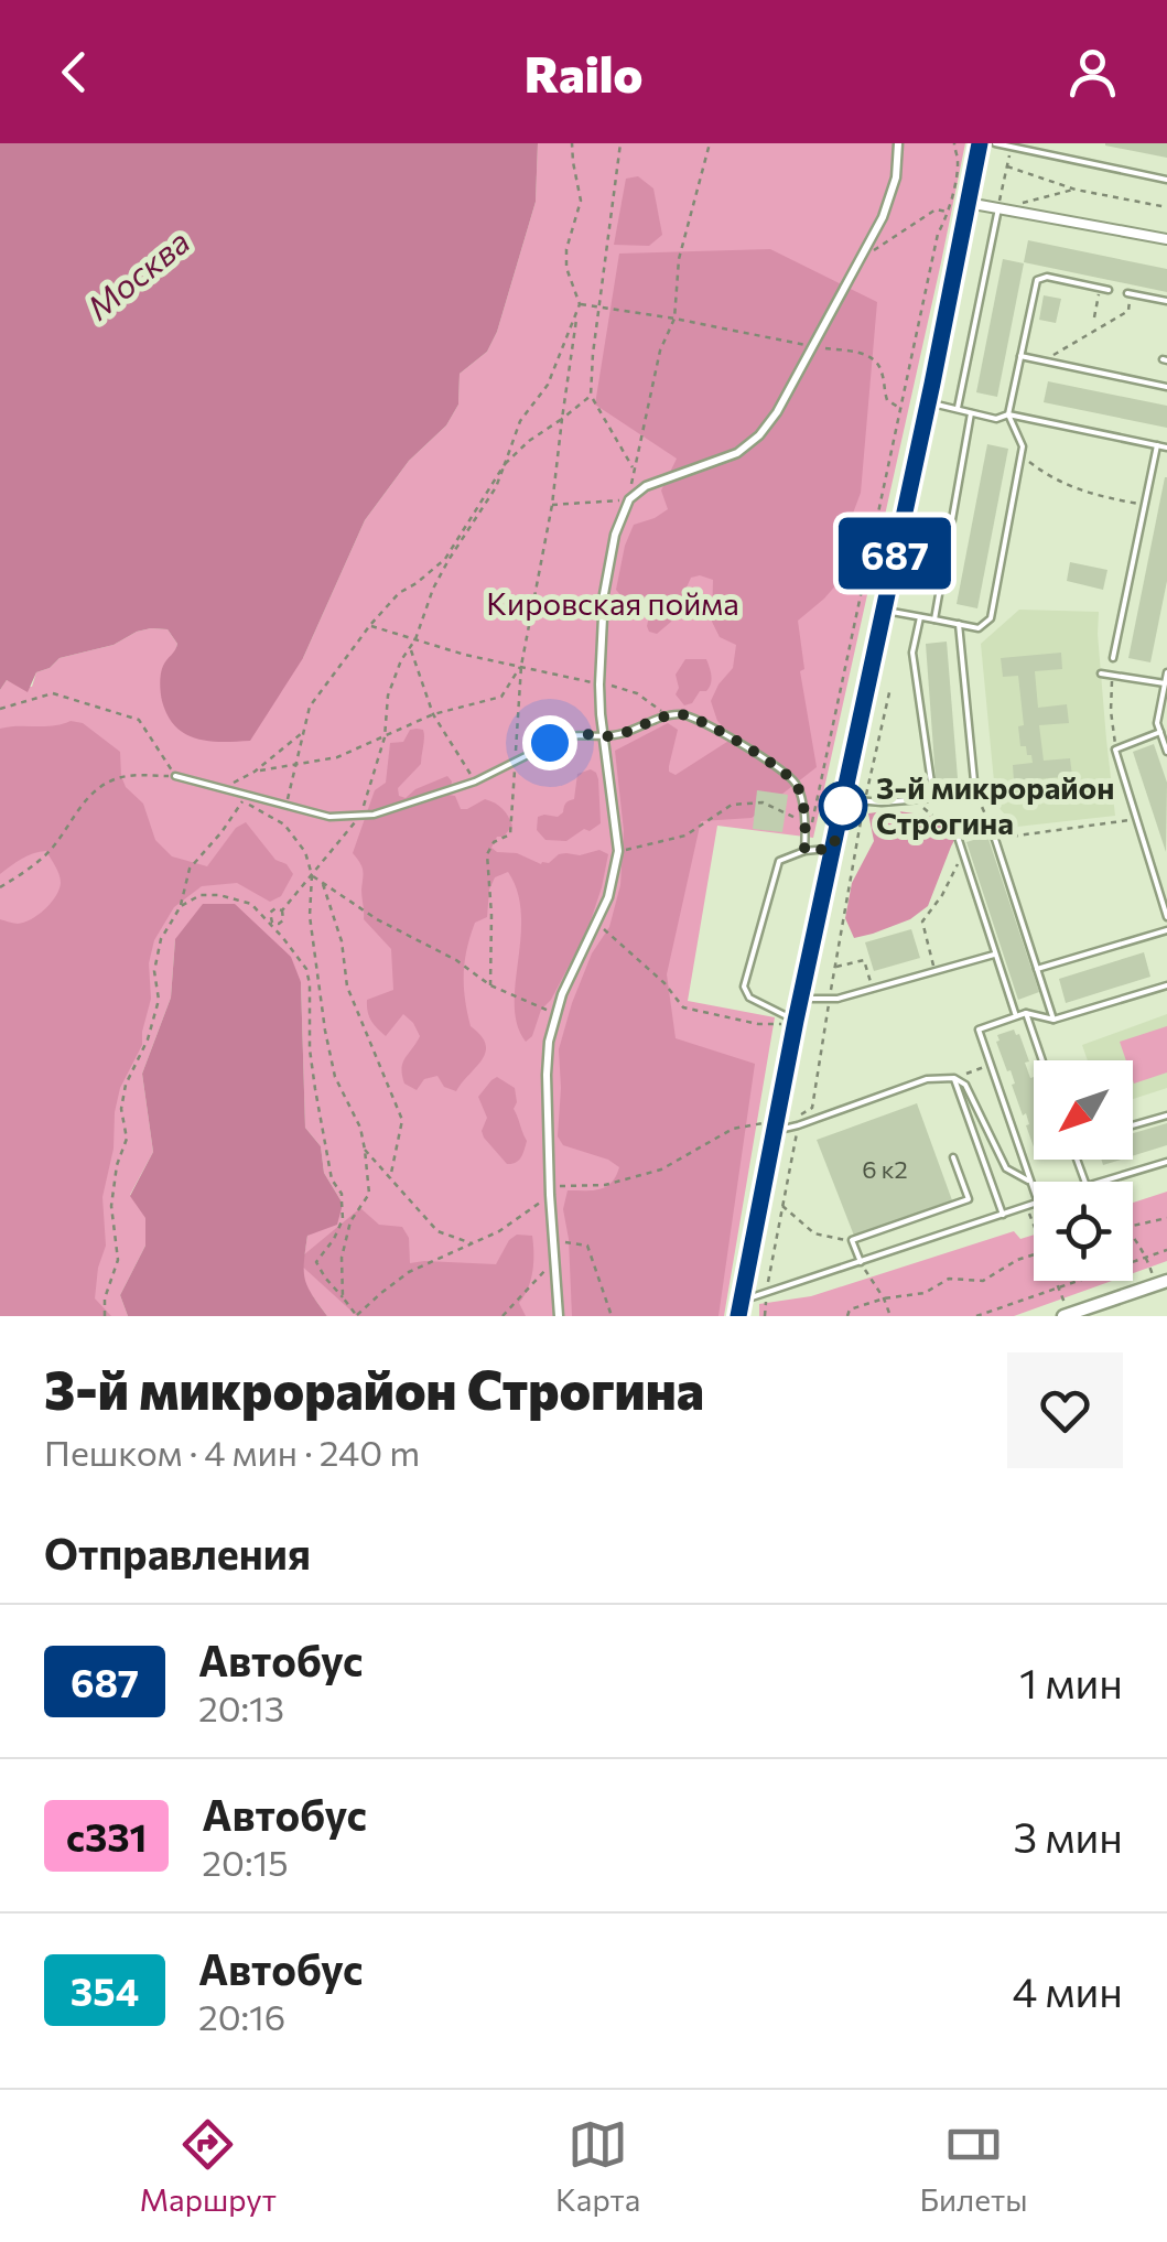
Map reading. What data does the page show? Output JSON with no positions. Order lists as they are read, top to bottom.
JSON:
{
  "water": ["Москва"],
  "parks": ["Кировская пойма"],
  "places": ["3-й микрорайон Строгина"],
  "lines": ["bus line 687"],
  "house_numbers": ["6 к2"],
  "north": "bottom left",
  "page": {
    "header": "Railo",
    "on_map": "687",
    "heading": [
      ["3-й микрорайон Строгина", "Пешком · 4 мин · 240 m"],
      "Отправления"
    ],
    "list": [
      {
        "mark": "687",
        "name": "Автобус",
        "note": "20:13",
        "value": "1 мин"
      },
      {
        "mark": "с331",
        "name": "Автобус",
        "note": "20:15",
        "value": "3 мин"
      },
      {
        "mark": "354",
        "name": "Автобус",
        "note": "20:16",
        "value": "4 мин"
      }
    ],
    "tabs": ["Маршрут", "Карта", "Билеты"]
  }
}
